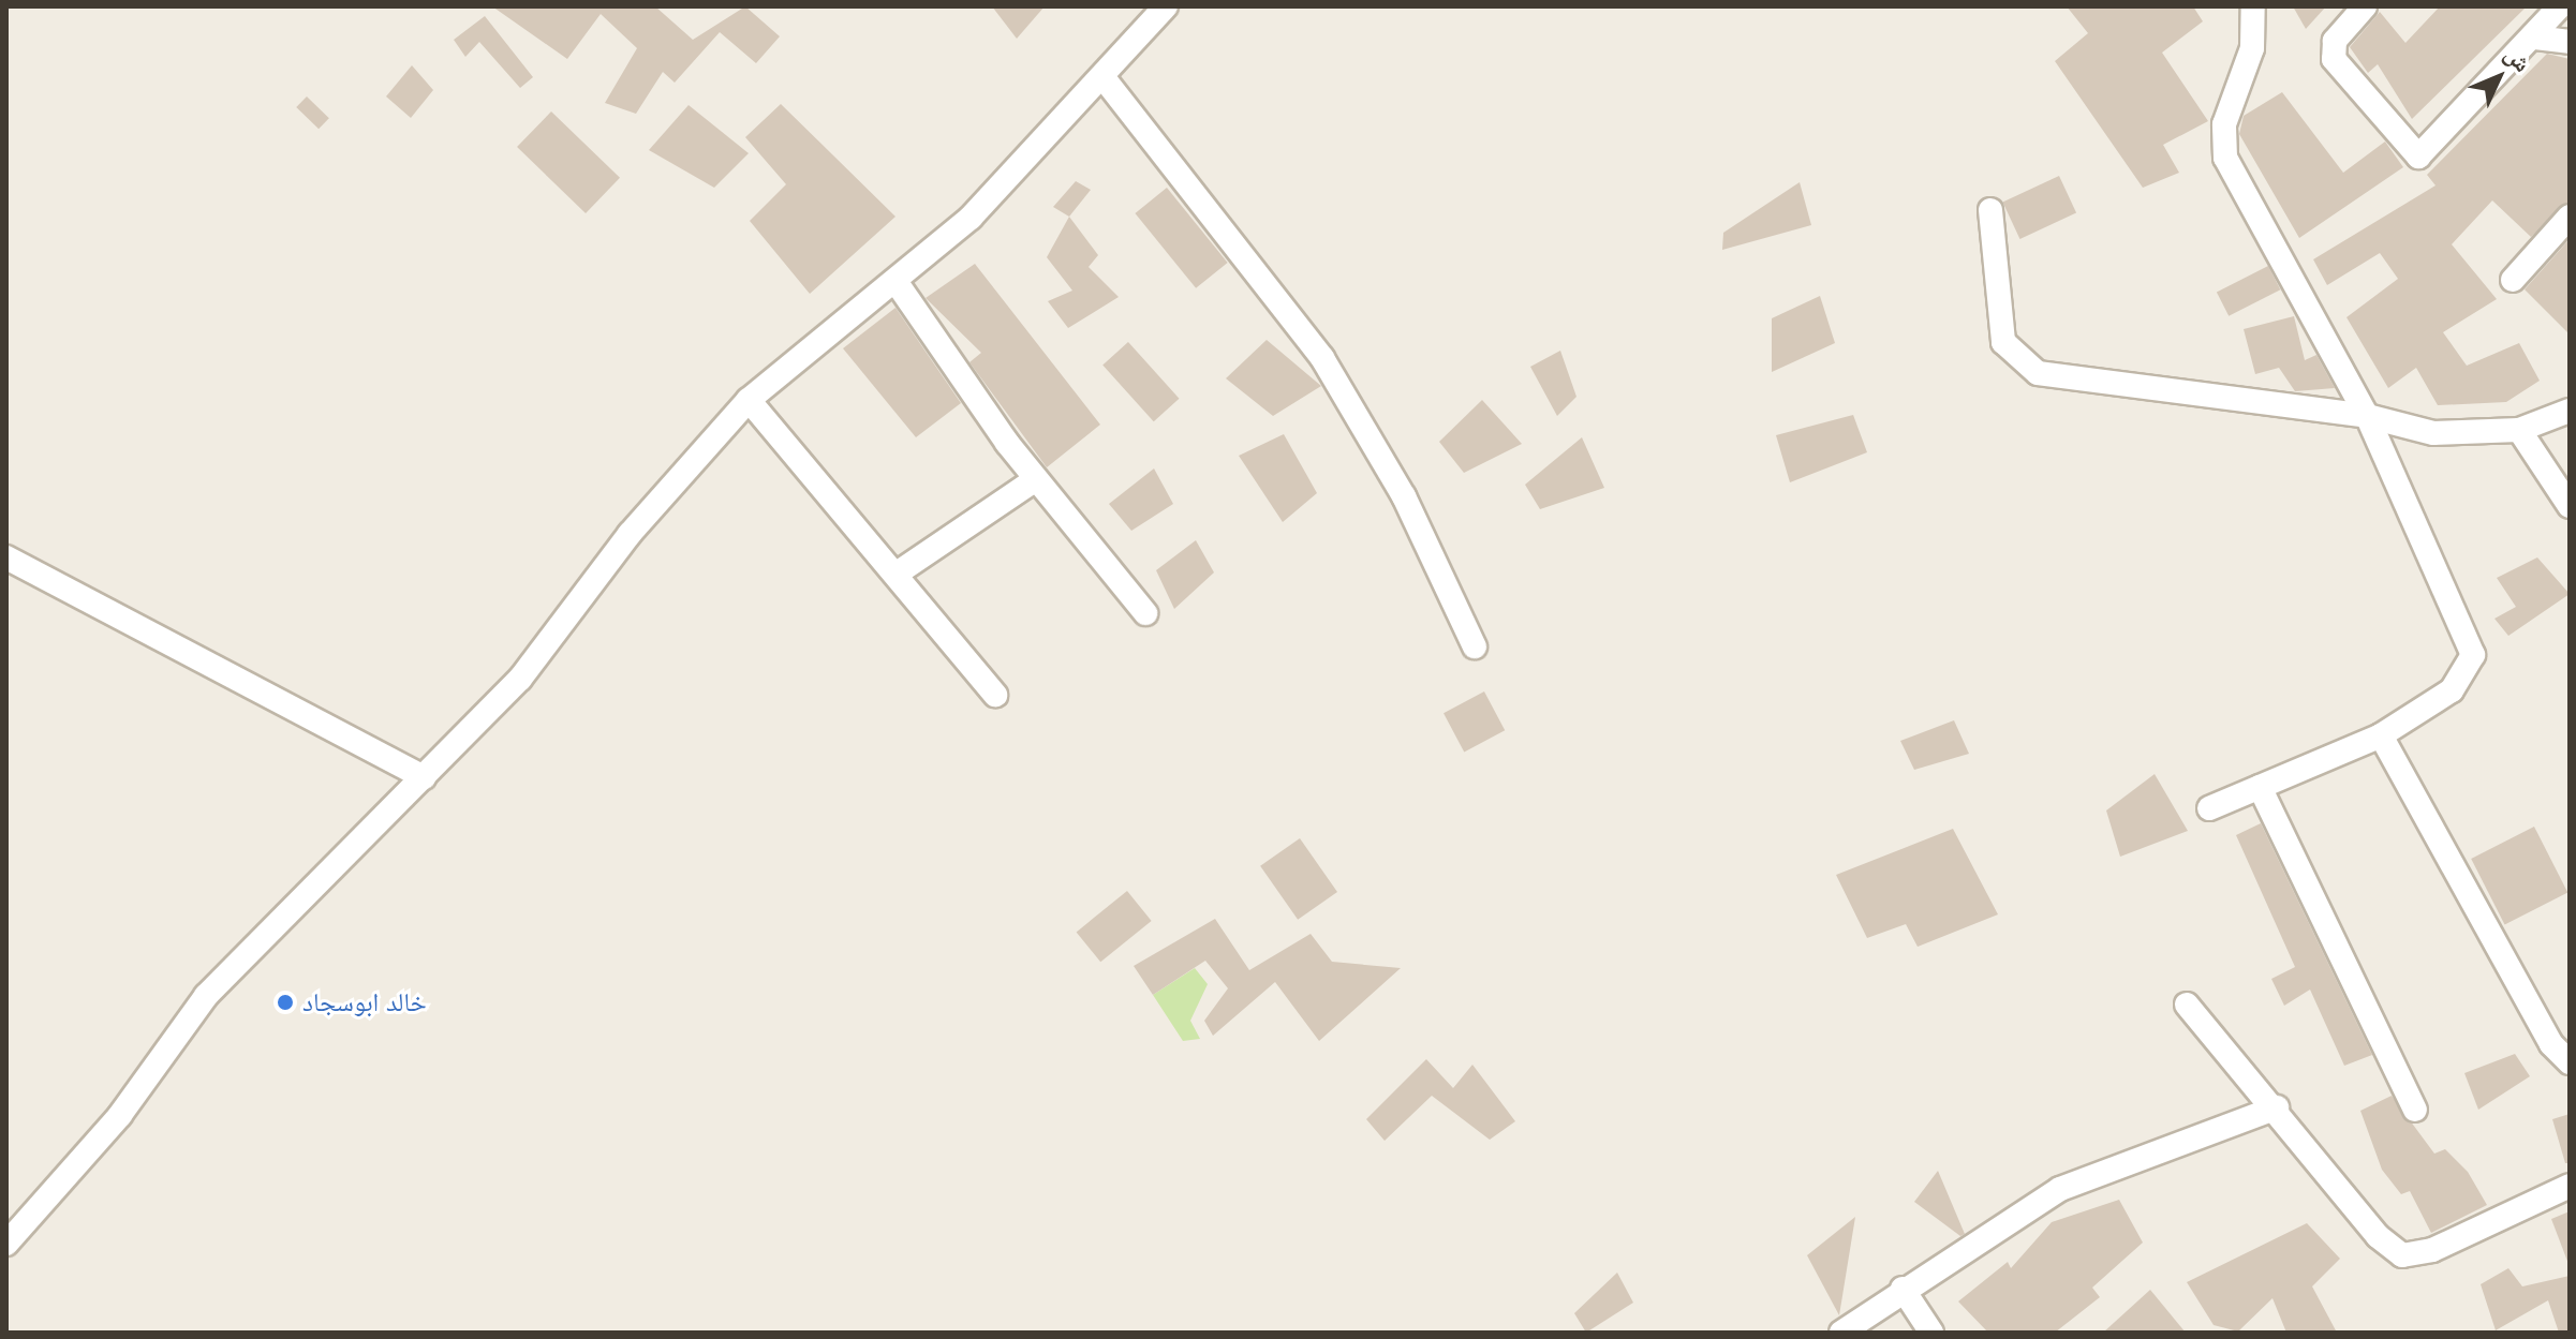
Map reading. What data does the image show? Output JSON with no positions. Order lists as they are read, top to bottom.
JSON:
{
  "places": ["خالد ابوسجاد"],
  "north": "top right"
}
